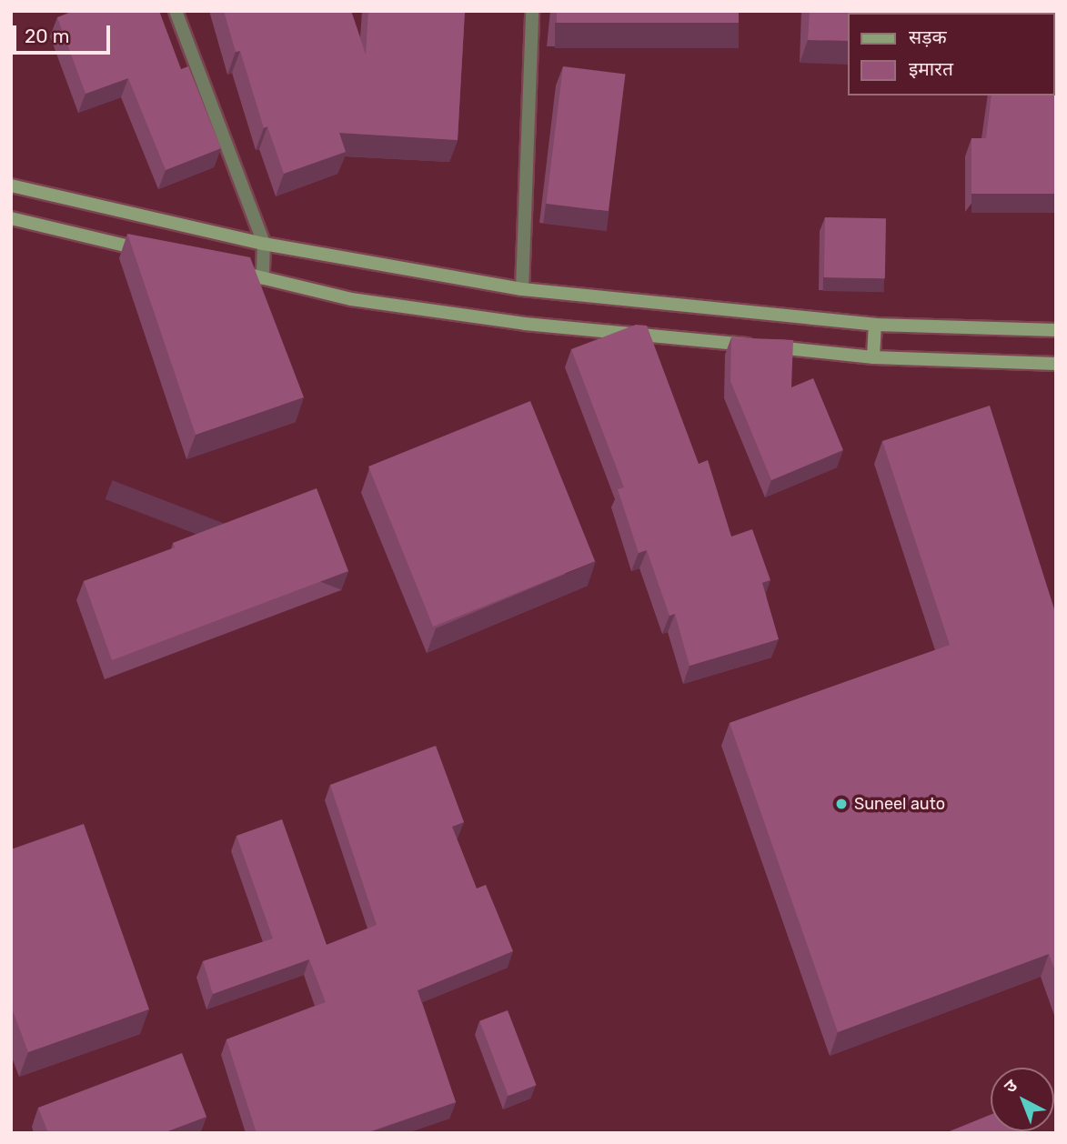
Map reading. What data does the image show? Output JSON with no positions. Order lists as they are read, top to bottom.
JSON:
{
  "places": ["Suneel auto"],
  "legend": ["सड़क", "इमारत"],
  "scale_bar": "20 m",
  "north": "top left"
}
